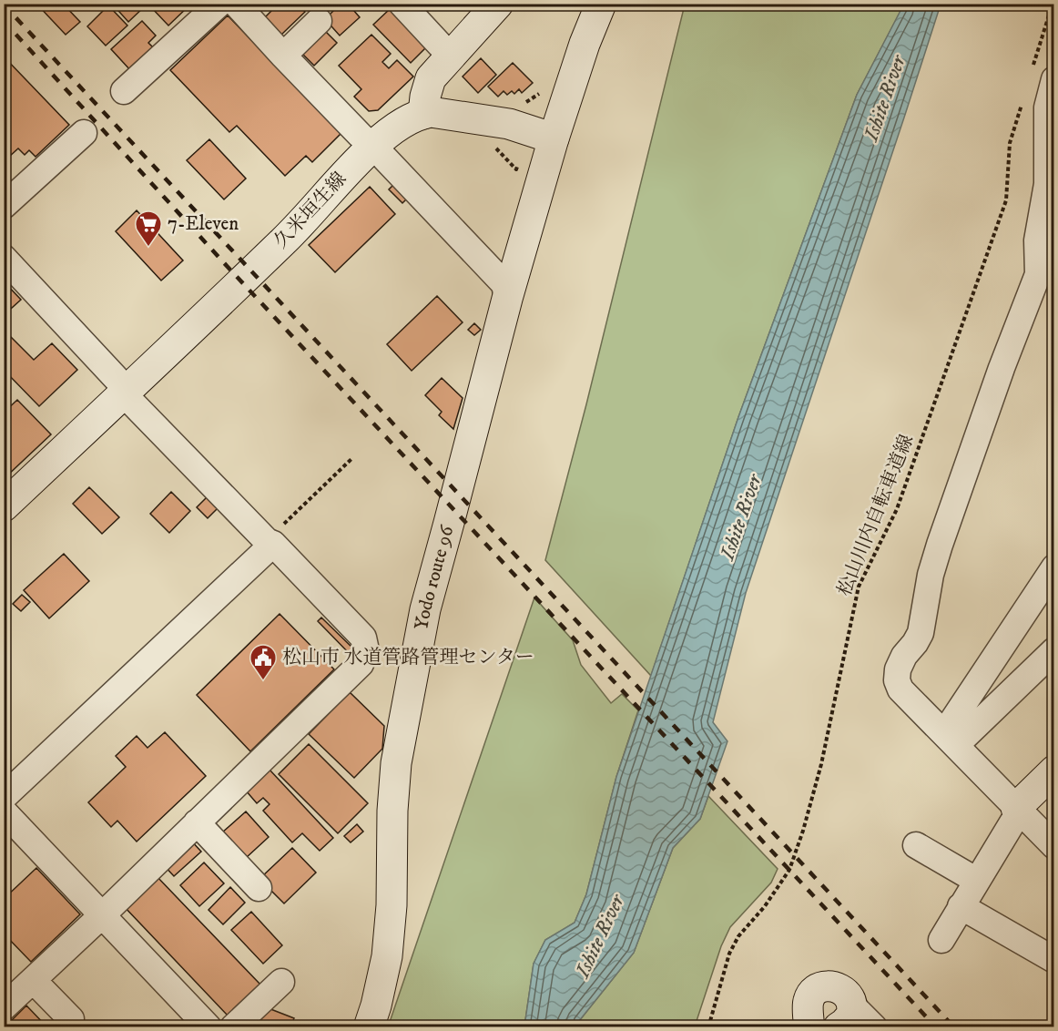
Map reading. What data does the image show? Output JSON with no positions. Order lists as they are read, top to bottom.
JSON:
{
  "streets": {
    "street": ["久米垣生線", "Yodo route 96"],
    "path": ["松山川内自転車道線"]
  },
  "crossings": [
    ["久米垣生線", "Yodo route 96"]
  ],
  "water": ["Ishite River"],
  "places": {
    "supermarket": ["7-Eleven"],
    "public building": ["松山市 水道管路管理センター"]
  }
}
